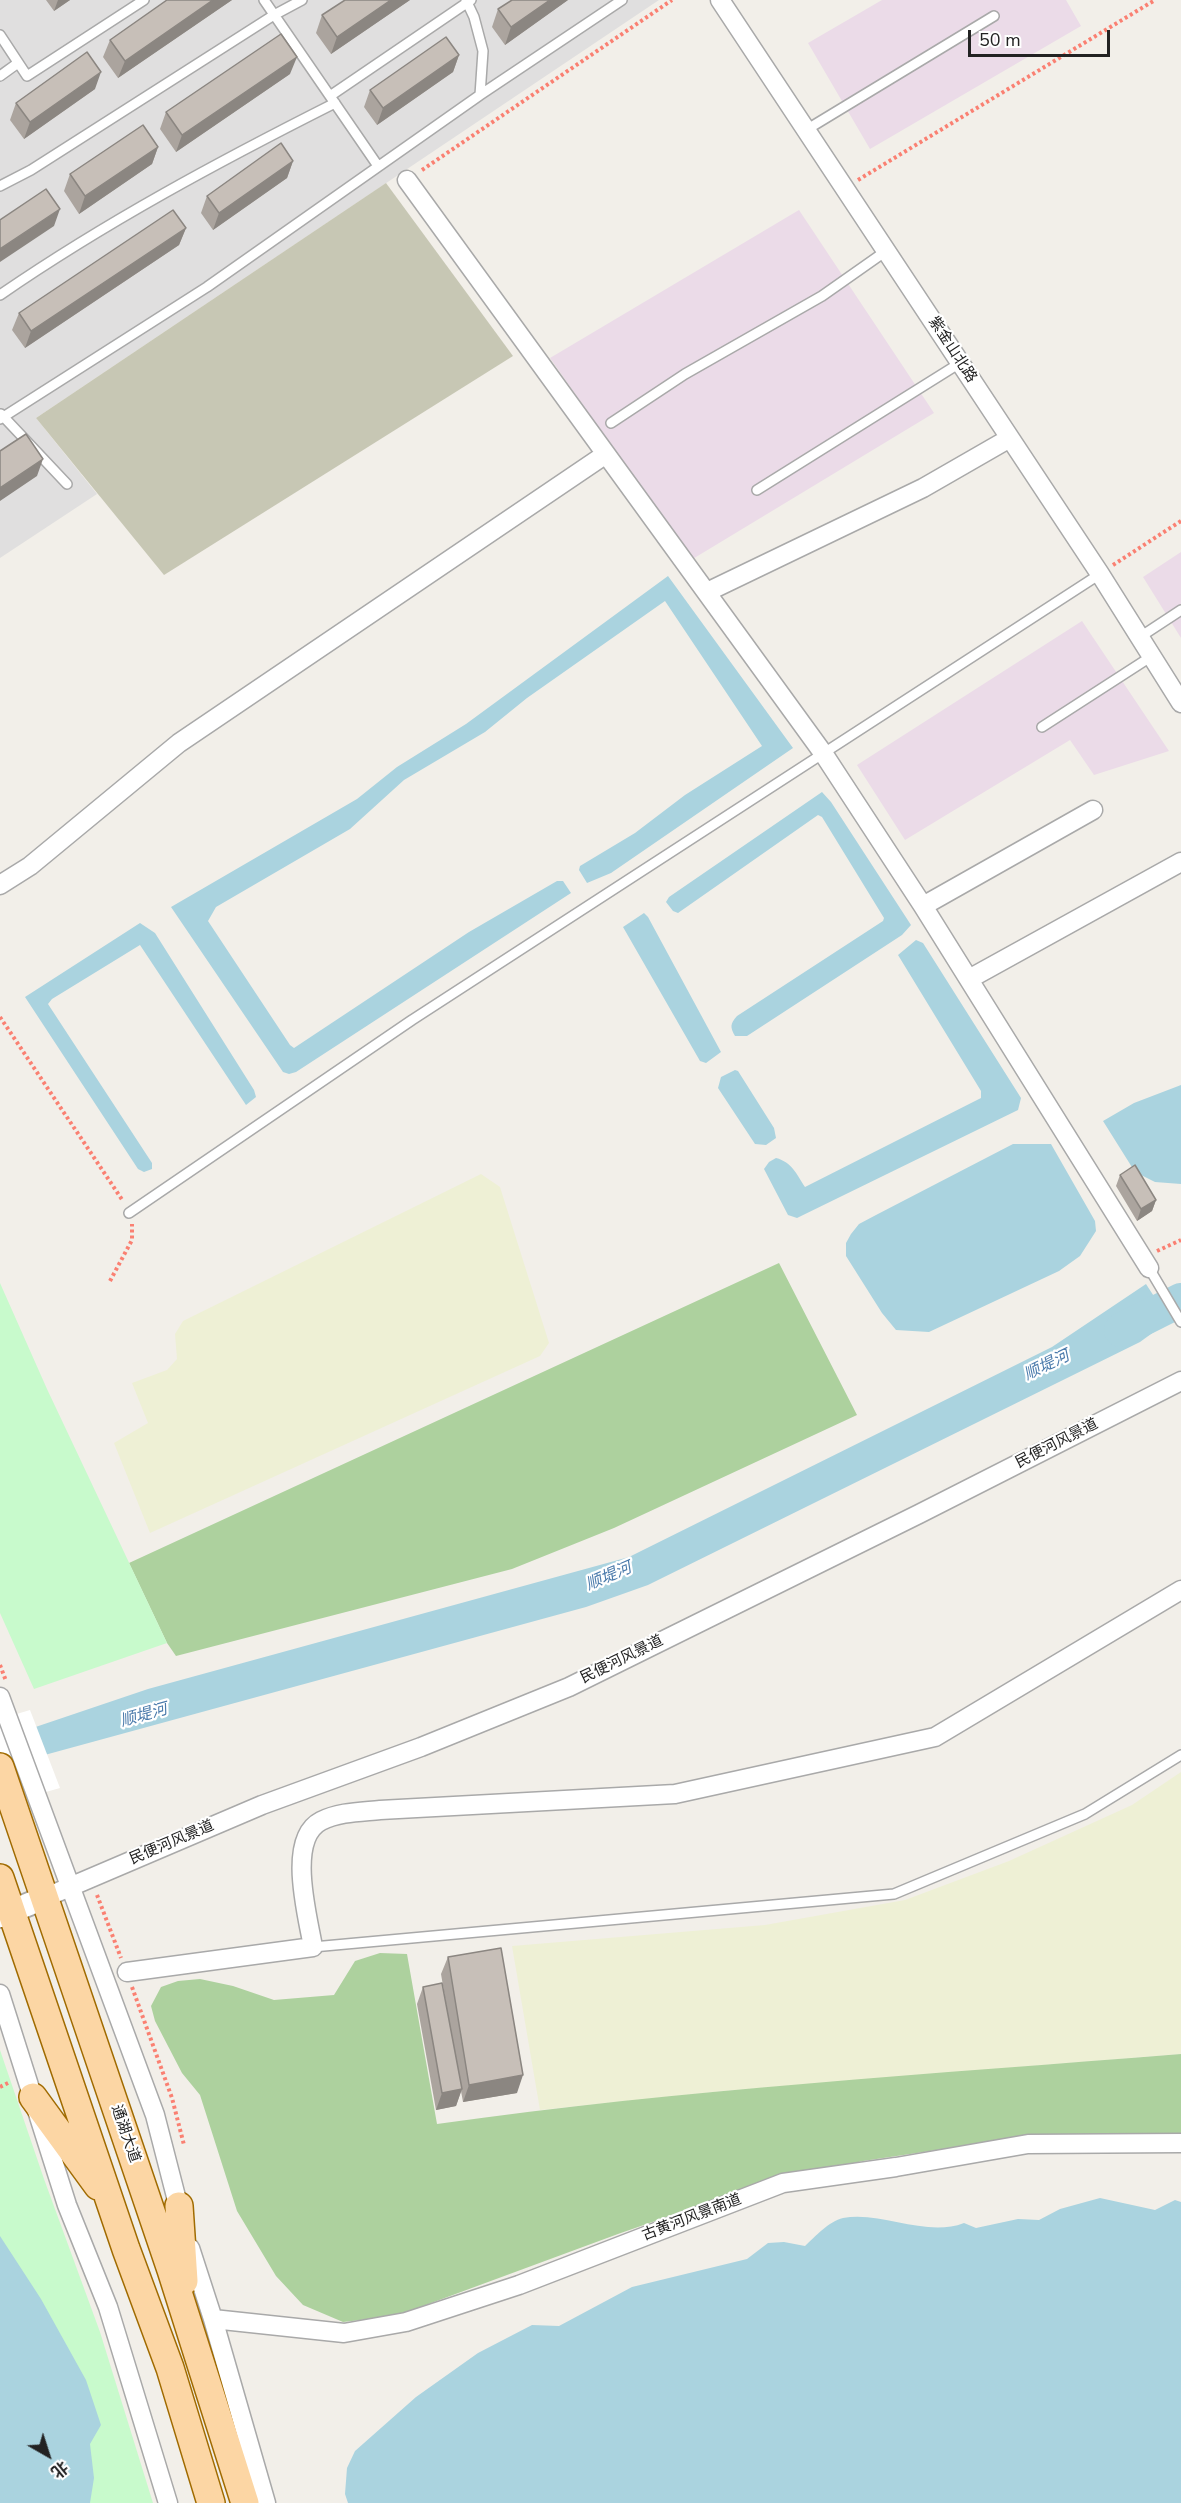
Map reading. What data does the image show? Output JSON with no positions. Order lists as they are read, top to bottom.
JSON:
{
  "streets": {
    "main road": ["通湖大道"],
    "street": ["紫金山北路", "民便河风景道", "古黄河风景南道"]
  },
  "crossings": [
    ["民便河风景道", "通湖大道"]
  ],
  "water": ["顺堤河"],
  "scale_bar": "50 m",
  "north": "bottom right"
}
